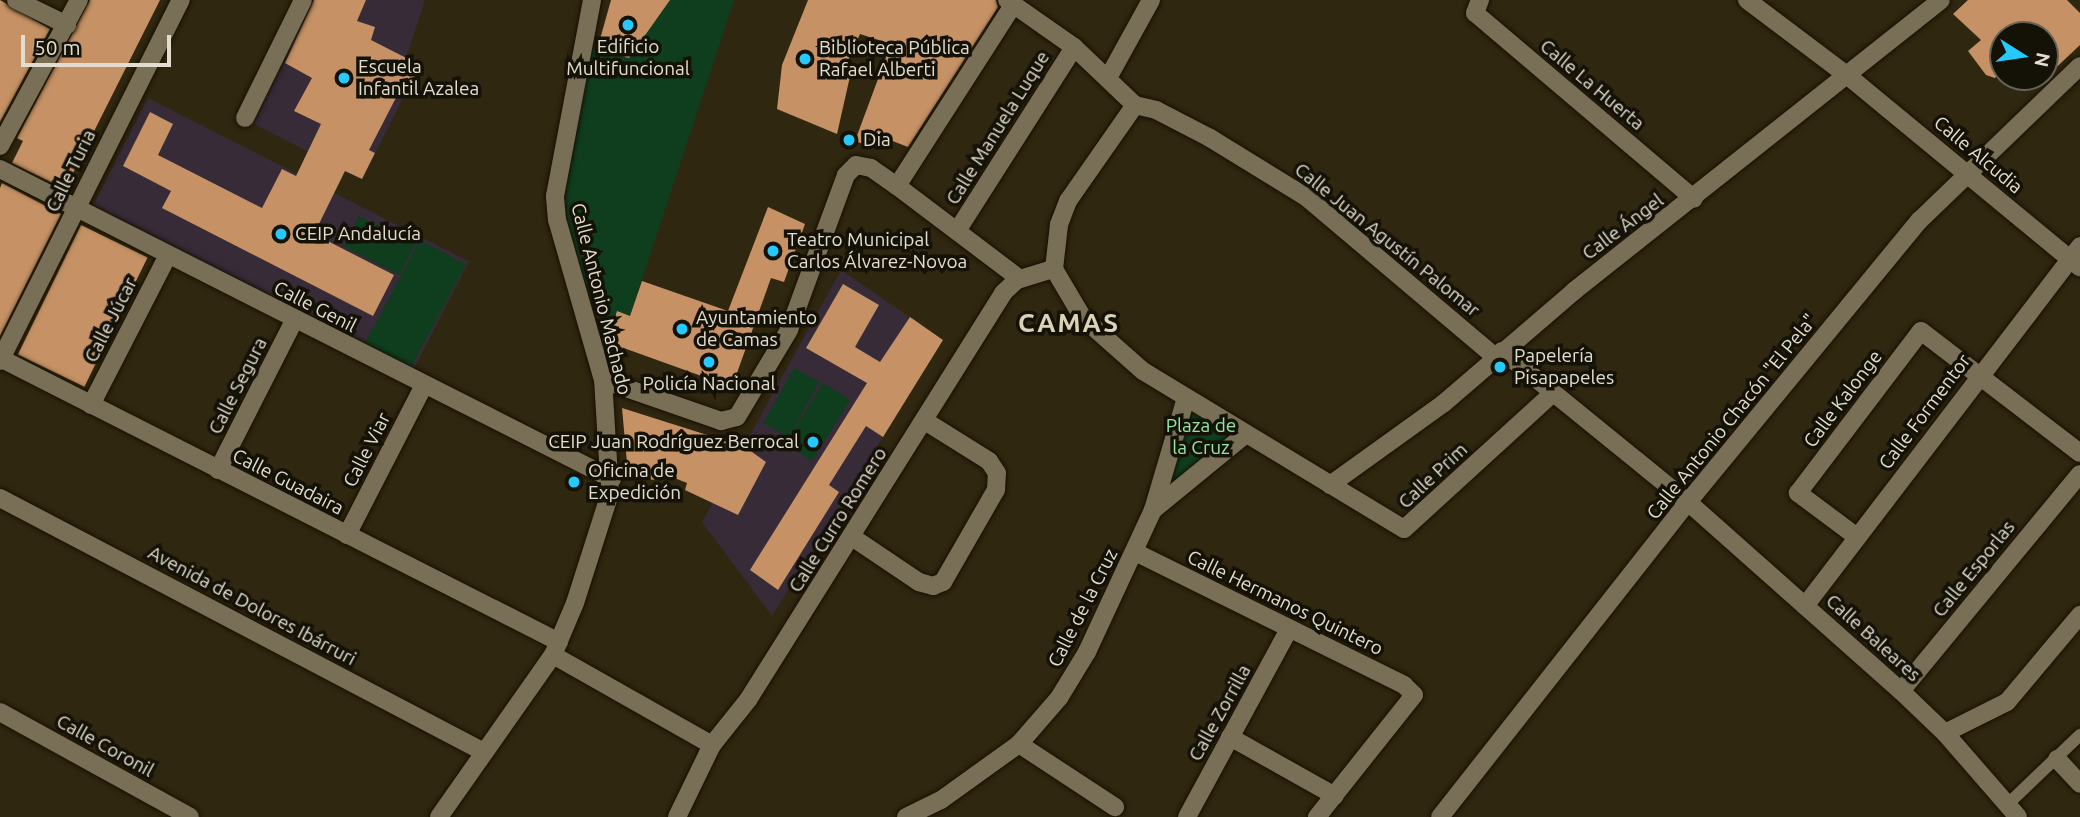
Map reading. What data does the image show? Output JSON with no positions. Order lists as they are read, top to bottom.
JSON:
{
  "streets": {
    "street": [
      "Calle La Huerta",
      "Calle Manuela Luque",
      "Calle Alcudia",
      "Calle Turia",
      "Calle Ángel",
      "Calle Juan Agustín Palomar",
      "Calle Antonio Machado",
      "Calle Genil",
      "Calle Júcar",
      "Calle Segura",
      "Calle Kalonge",
      "Calle Formentor",
      "Calle Antonio Chacón \"El Pela\"",
      "Calle Viar",
      "Calle Prim",
      "Calle Guadaira",
      "Calle Curro Romero",
      "Calle Esporlas",
      "Calle Hermanos Quintero",
      "Avenida de Dolores Ibárruri",
      "Calle de la Cruz",
      "Calle Baleares",
      "Calle Zorrilla",
      "Calle Coronil"
    ]
  },
  "crossings": [
    ["Calle La Huerta", "Calle Ángel"],
    ["Calle Manuela Luque", "Calle Juan Agustín Palomar"],
    ["Calle Alcudia", "Calle Ángel"],
    ["Calle Alcudia", "Calle Formentor"],
    ["Calle Alcudia", "Calle Antonio Chacón \"El Pela\""],
    ["Calle Turia", "Calle Genil"],
    ["Calle Turia", "Calle Guadaira"],
    ["Calle Ángel", "Calle Juan Agustín Palomar"],
    ["Calle Ángel", "Calle Prim"],
    ["Calle Juan Agustín Palomar", "Calle Antonio Chacón \"El Pela\""],
    ["Calle Juan Agustín Palomar", "Calle Prim"],
    ["Calle Juan Agustín Palomar", "Calle Baleares"],
    ["Calle Antonio Machado", "Calle Genil"],
    ["Calle Antonio Machado", "Calle Guadaira"],
    ["Calle Antonio Machado", "Avenida de Dolores Ibárruri"],
    ["Calle Genil", "Calle Júcar"],
    ["Calle Genil", "Calle Segura"],
    ["Calle Genil", "Calle Viar"],
    ["Calle Júcar", "Calle Guadaira"],
    ["Calle Segura", "Calle Guadaira"],
    ["Calle Kalonge", "Calle Formentor"],
    ["Calle Formentor", "Calle Baleares"],
    ["Calle Antonio Chacón \"El Pela\"", "Calle Baleares"],
    ["Calle Viar", "Calle Guadaira"],
    ["Calle Prim", "Calle de la Cruz"],
    ["Calle Guadaira", "Calle Curro Romero"],
    ["Calle Esporlas", "Calle Baleares"],
    ["Calle Hermanos Quintero", "Calle de la Cruz"],
    ["Calle Hermanos Quintero", "Calle Zorrilla"]
  ],
  "districts": ["CAMAS"],
  "parks": ["Plaza de la Cruz"],
  "places": [
    "Edificio Multifuncional",
    "Biblioteca Pública Rafael Alberti",
    "Escuela Infantil Azalea",
    "Dia",
    "CEIP Andalucía",
    "Teatro Municipal Carlos Álvarez-Novoa",
    "Ayuntamiento de Camas",
    "Policía Nacional",
    "Papelería Pisapapeles",
    "CEIP Juan Rodríguez Berrocal",
    "Oficina de Expedición"
  ],
  "scale_bar": "50 m",
  "north": "right"
}
